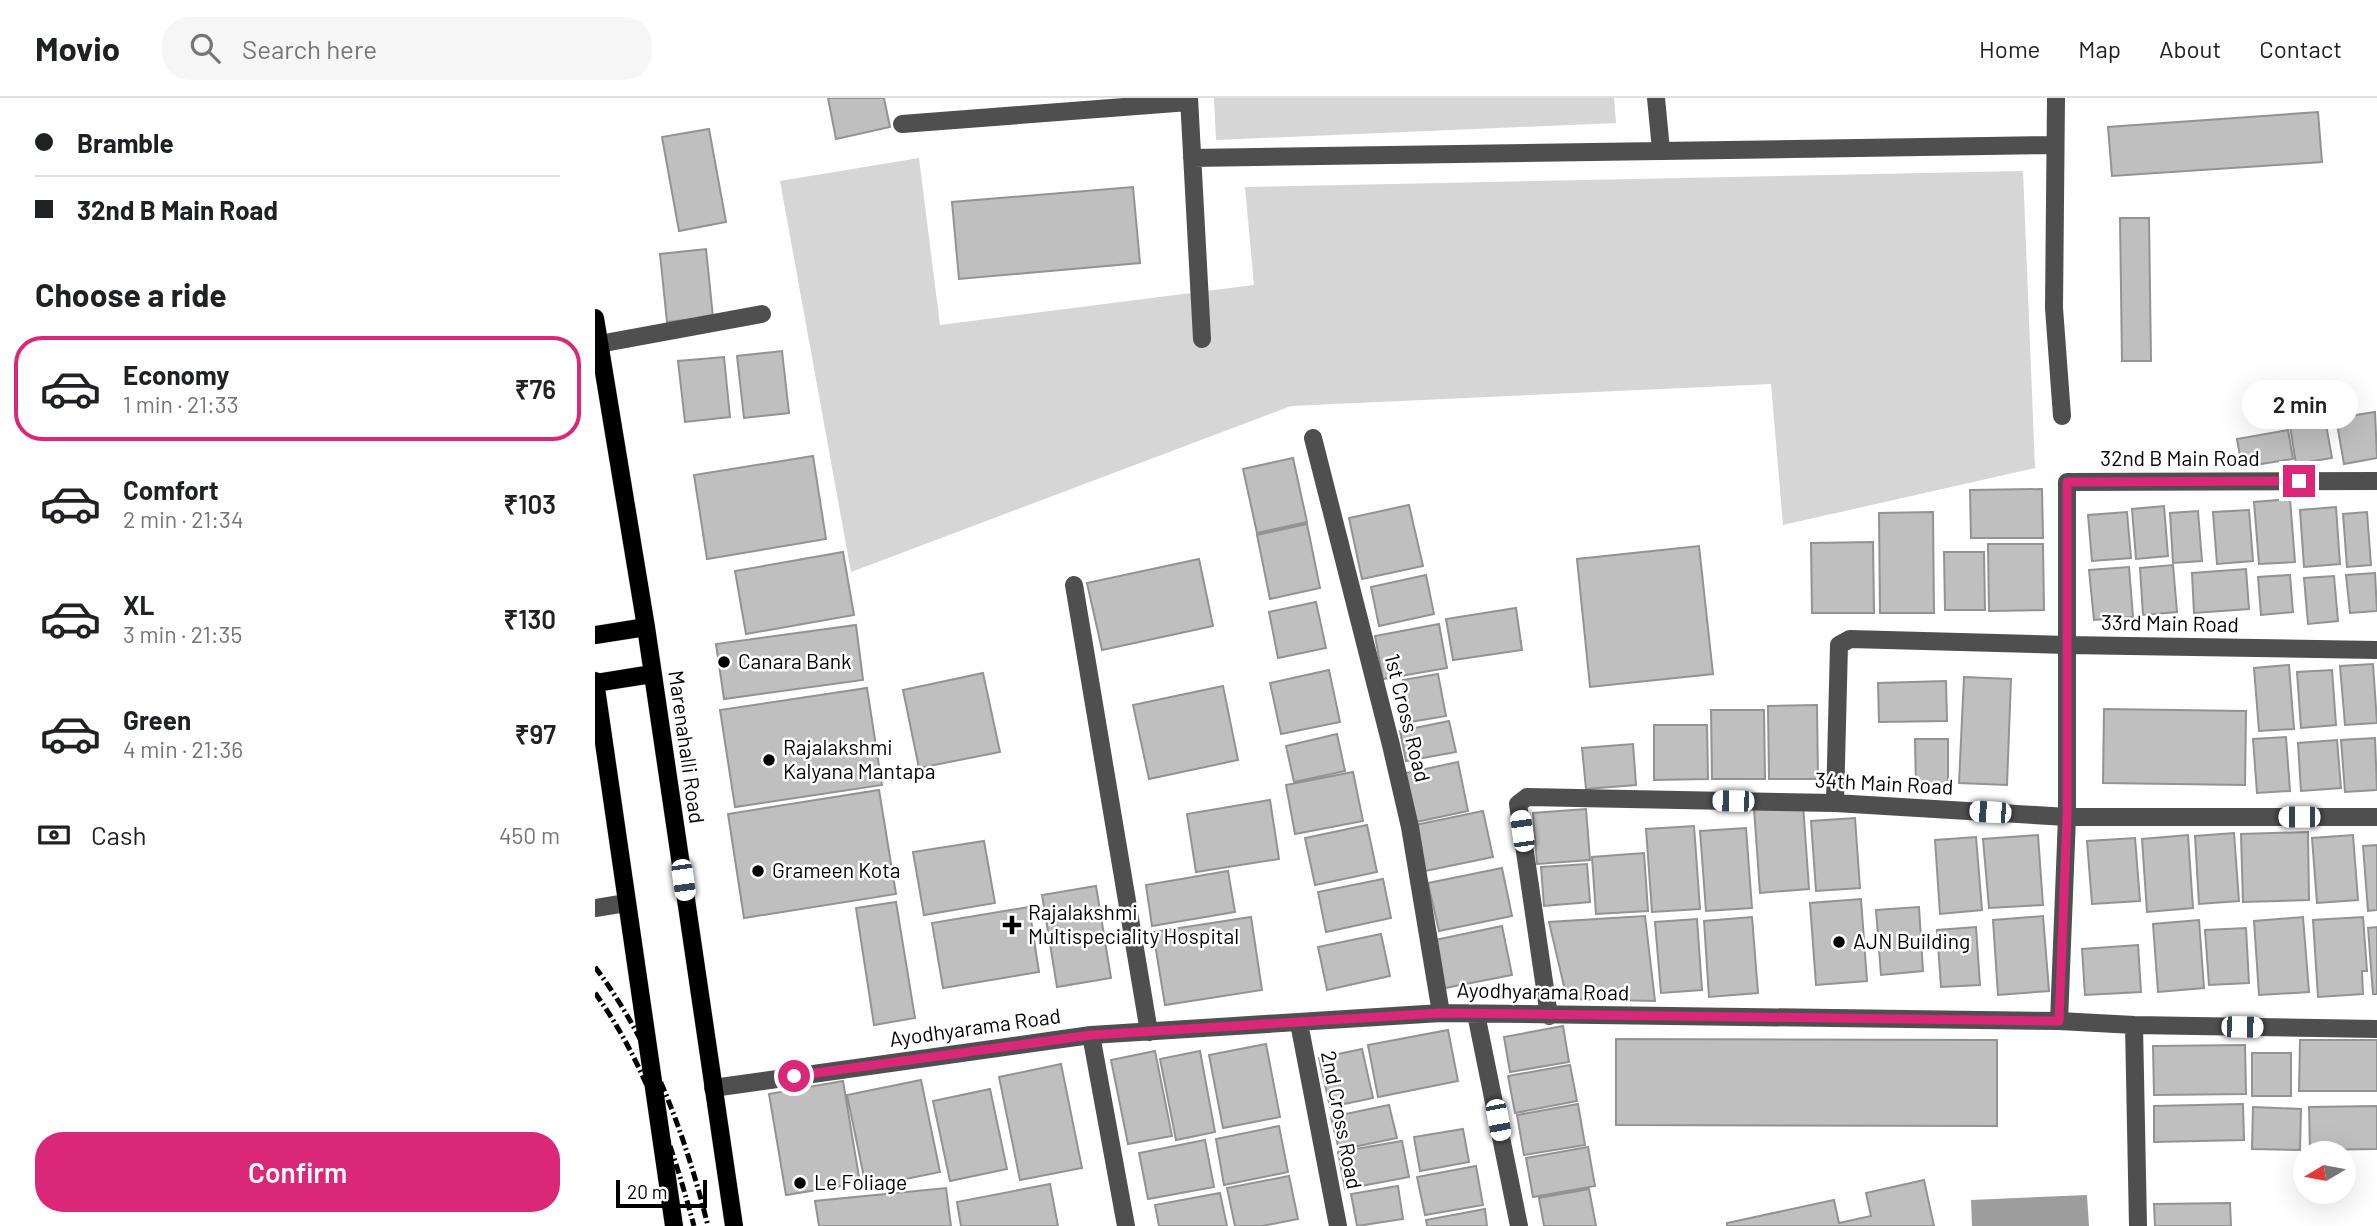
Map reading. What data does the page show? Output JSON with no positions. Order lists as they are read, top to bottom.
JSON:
{
  "streets": {
    "main road": ["Marenahalli Road"],
    "street": [
      "32nd B Main Road",
      "33rd Main Road",
      "1st Cross Road",
      "34th Main Road",
      "Ayodhyarama Road",
      "2nd Cross Road"
    ]
  },
  "crossings": [
    ["32nd B Main Road", "33rd Main Road"],
    ["33rd Main Road", "34th Main Road"],
    ["1st Cross Road", "Ayodhyarama Road"],
    ["Marenahalli Road", "Ayodhyarama Road"],
    ["34th Main Road", "Ayodhyarama Road"],
    ["Ayodhyarama Road", "2nd Cross Road"]
  ],
  "places": {
    "other": [
      "Canara Bank",
      "Rajalakshmi Kalyana Mantapa",
      "Grameen Kota",
      "AJN Building",
      "Le Foliage"
    ],
    "health": ["Rajalakshmi Multispeciality Hospital"]
  },
  "scale_bar": "20 m",
  "north": "left",
  "page": {
    "header": "Movio",
    "search": "Search here",
    "nav": [
      "Home",
      "Map",
      "About",
      "Contact"
    ],
    "banner": ["Bramble", "32nd B Main Road"],
    "heading": "Choose a ride",
    "list": [
      {
        "name": "Economy",
        "note": "1 min · 21:33",
        "value": "₹76"
      },
      {
        "name": "Comfort",
        "note": "2 min · 21:34",
        "value": "₹103"
      },
      {
        "name": "XL",
        "note": "3 min · 21:35",
        "value": "₹130"
      },
      {
        "name": "Green",
        "note": "4 min · 21:36",
        "value": "₹97"
      }
    ],
    "bubble": "2 min",
    "pay": ["Cash", "450 m"],
    "buttons": "Confirm",
    "scale": "20 m"
  }
}
